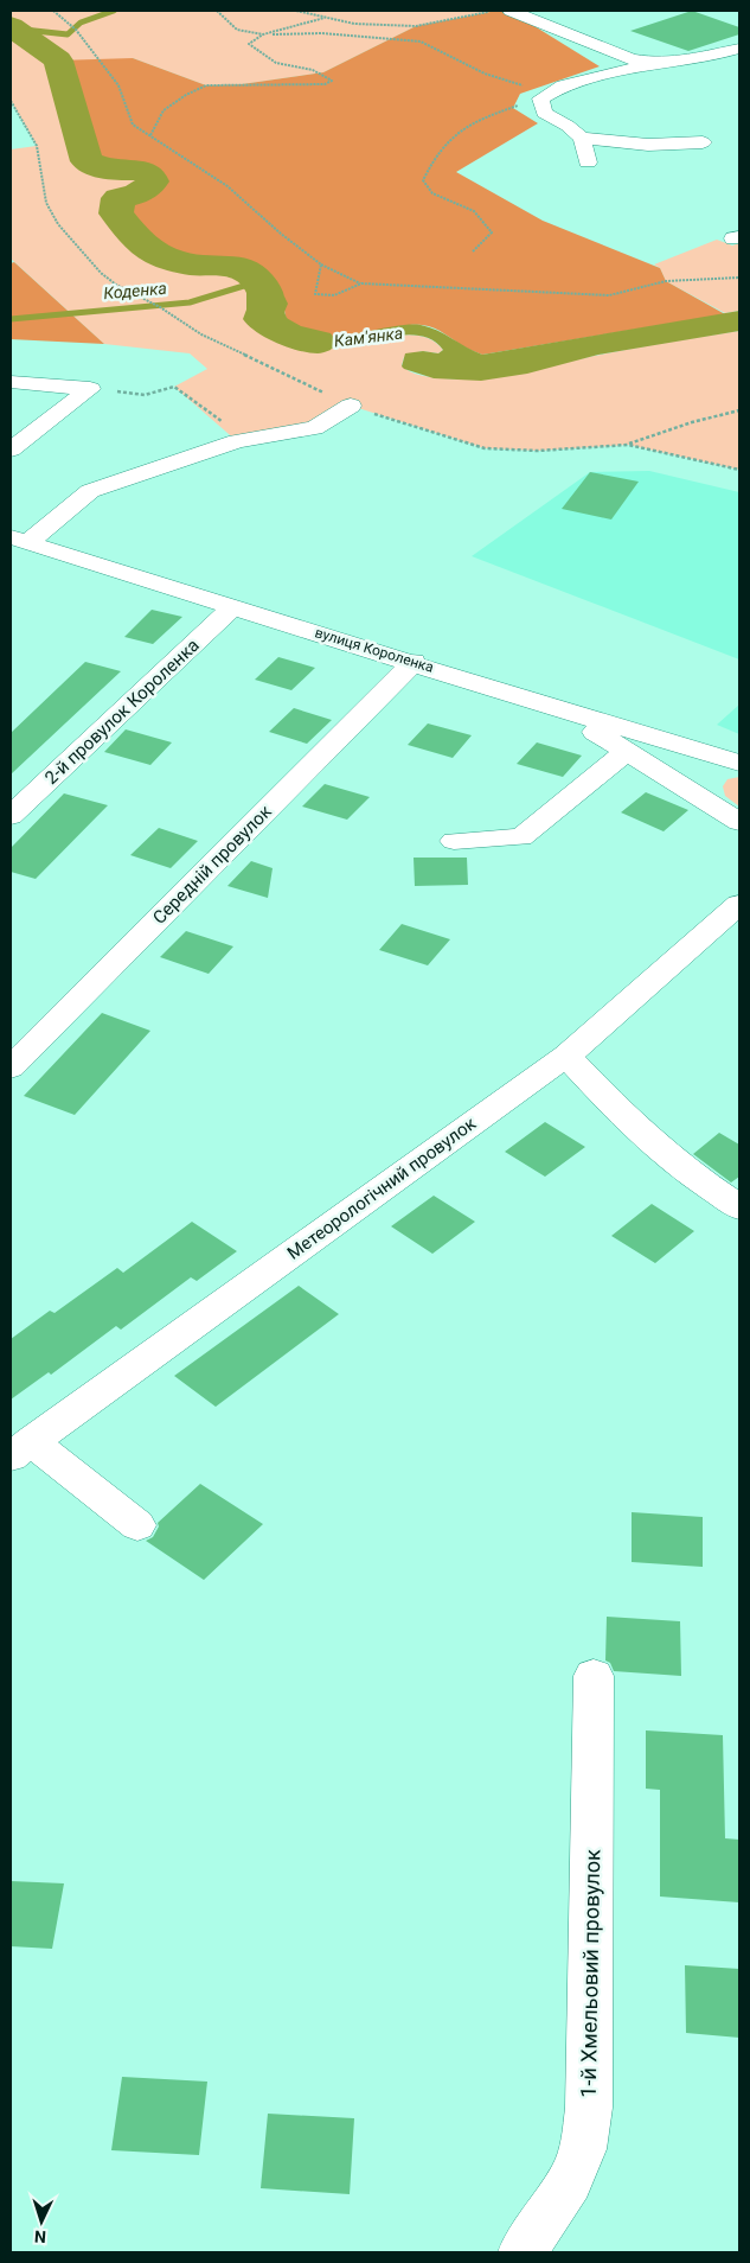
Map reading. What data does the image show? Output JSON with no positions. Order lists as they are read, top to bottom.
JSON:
{
  "streets": {
    "street": [
      "вулиця Короленка",
      "2-й провулок Короленка",
      "Середній провулок",
      "Метеорологічний провулок",
      "1-й Хмельовий провулок"
    ]
  },
  "crossings": [
    ["вулиця Короленка", "2-й провулок Короленка"],
    ["вулиця Короленка", "Середній провулок"]
  ],
  "water": ["Коденка", "Кам'янка"],
  "north": "bottom"
}
